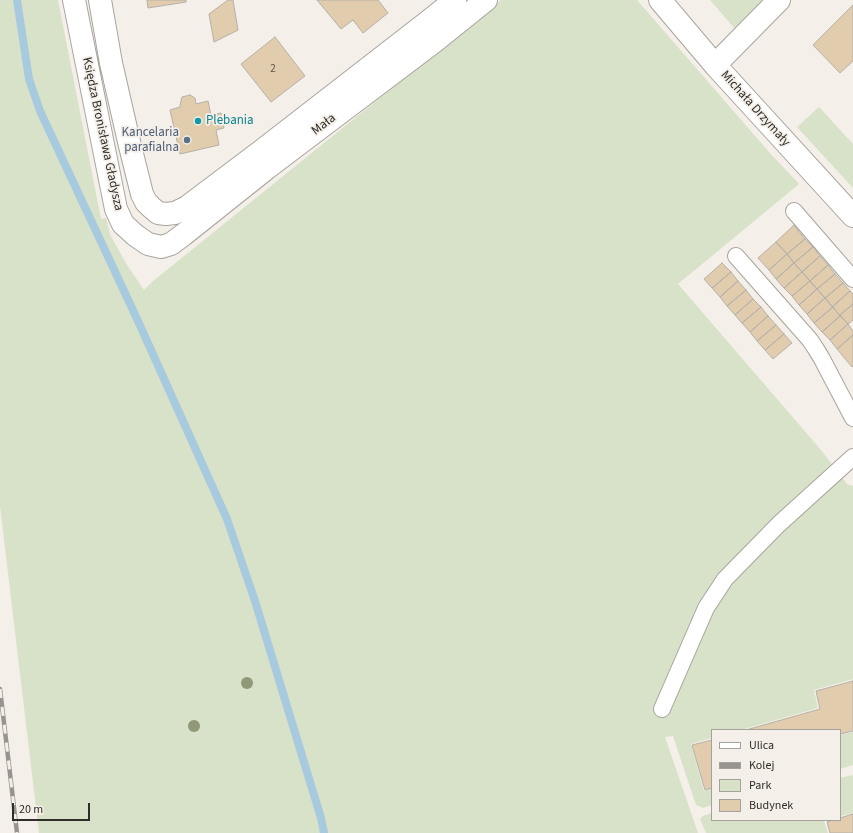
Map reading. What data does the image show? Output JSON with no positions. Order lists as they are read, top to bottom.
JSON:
{
  "streets": {
    "street": ["Michała Drzymały", "Mała", "Księdza Bronisława Gładysza"]
  },
  "crossings": [
    ["Mała", "Księdza Bronisława Gładysza"]
  ],
  "places": ["Plebania", "Kancelaria parafialna"],
  "house_numbers": ["2"],
  "legend": [
    "Ulica",
    "Kolej",
    "Park",
    "Budynek"
  ],
  "scale_bar": "20 m"
}
